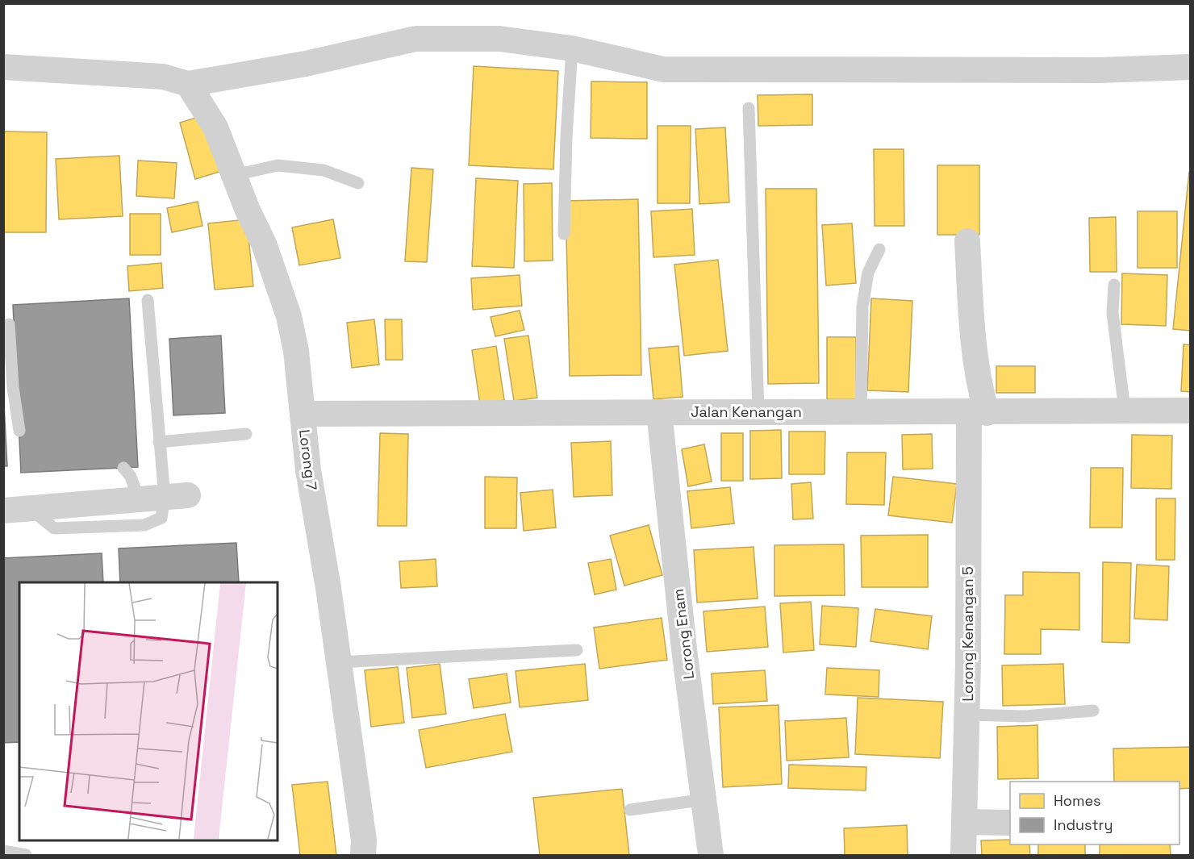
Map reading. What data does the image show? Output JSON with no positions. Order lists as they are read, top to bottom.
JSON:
{
  "streets": {
    "street": [
      "Jalan Kenangan",
      "Lorong 7",
      "Lorong Enam",
      "Lorong Kenangan 5"
    ]
  },
  "crossings": [
    ["Jalan Kenangan", "Lorong 7"],
    ["Jalan Kenangan", "Lorong Enam"],
    ["Jalan Kenangan", "Lorong Kenangan 5"]
  ],
  "legend": ["Homes", "Industry"]
}
